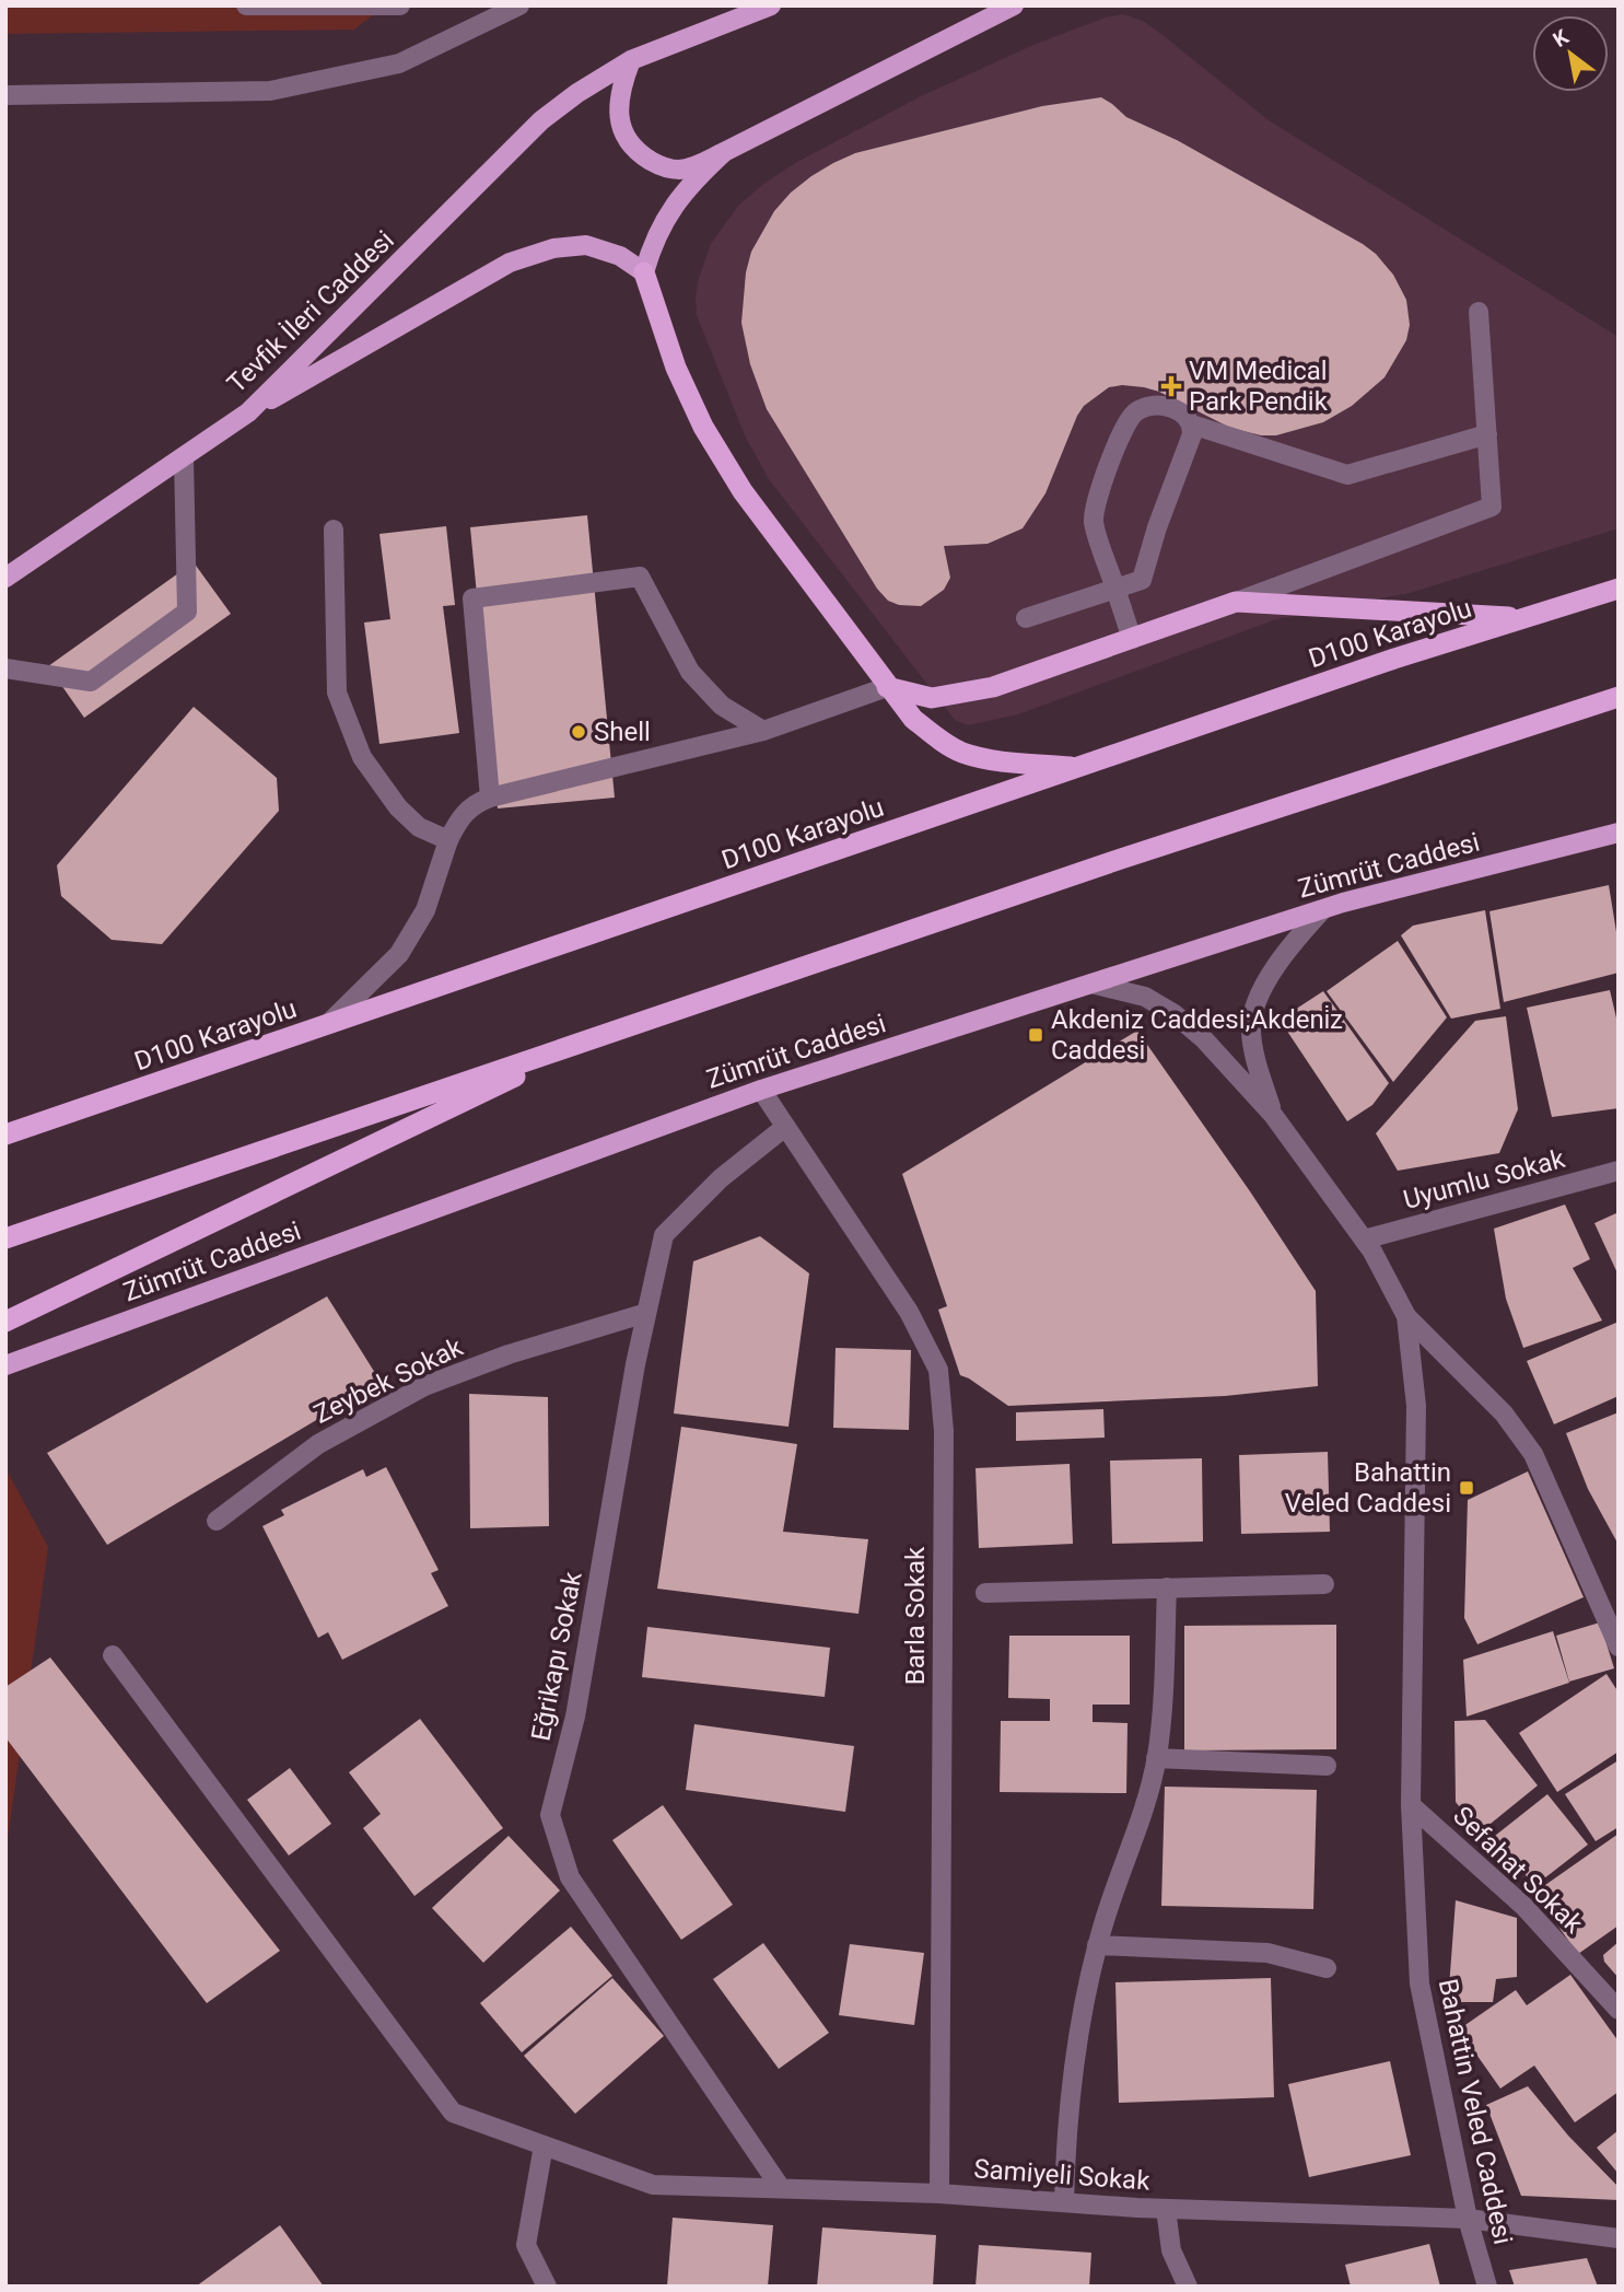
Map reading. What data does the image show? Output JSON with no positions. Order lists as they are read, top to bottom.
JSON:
{
  "streets": {
    "highway": ["D100 Karayolu"],
    "main road": ["Tevfik İleri Caddesi", "Zümrüt Caddesi"],
    "street": [
      "Uyumlu Sokak",
      "Zeybek Sokak",
      "Barla Sokak",
      "Eğrikapı Sokak",
      "Sefahat Sokak",
      "Bahattin Veled Caddesi",
      "Samiyeli Sokak"
    ]
  },
  "crossings": [
    ["Zümrüt Caddesi", "Barla Sokak"],
    ["Uyumlu Sokak", "Bahattin Veled Caddesi"],
    ["Zeybek Sokak", "Eğrikapı Sokak"],
    ["Barla Sokak", "Eğrikapı Sokak"],
    ["Barla Sokak", "Samiyeli Sokak"],
    ["Eğrikapı Sokak", "Samiyeli Sokak"],
    ["Sefahat Sokak", "Bahattin Veled Caddesi"],
    ["Bahattin Veled Caddesi", "Samiyeli Sokak"]
  ],
  "places": {
    "health": ["VM Medical Park Pendik"],
    "other": ["Shell"],
    "transit": ["Akdeniz Caddesi;Akdeni̇z Caddesi̇", "Bahattin Veled Caddesi"]
  },
  "north": "top left"
}
